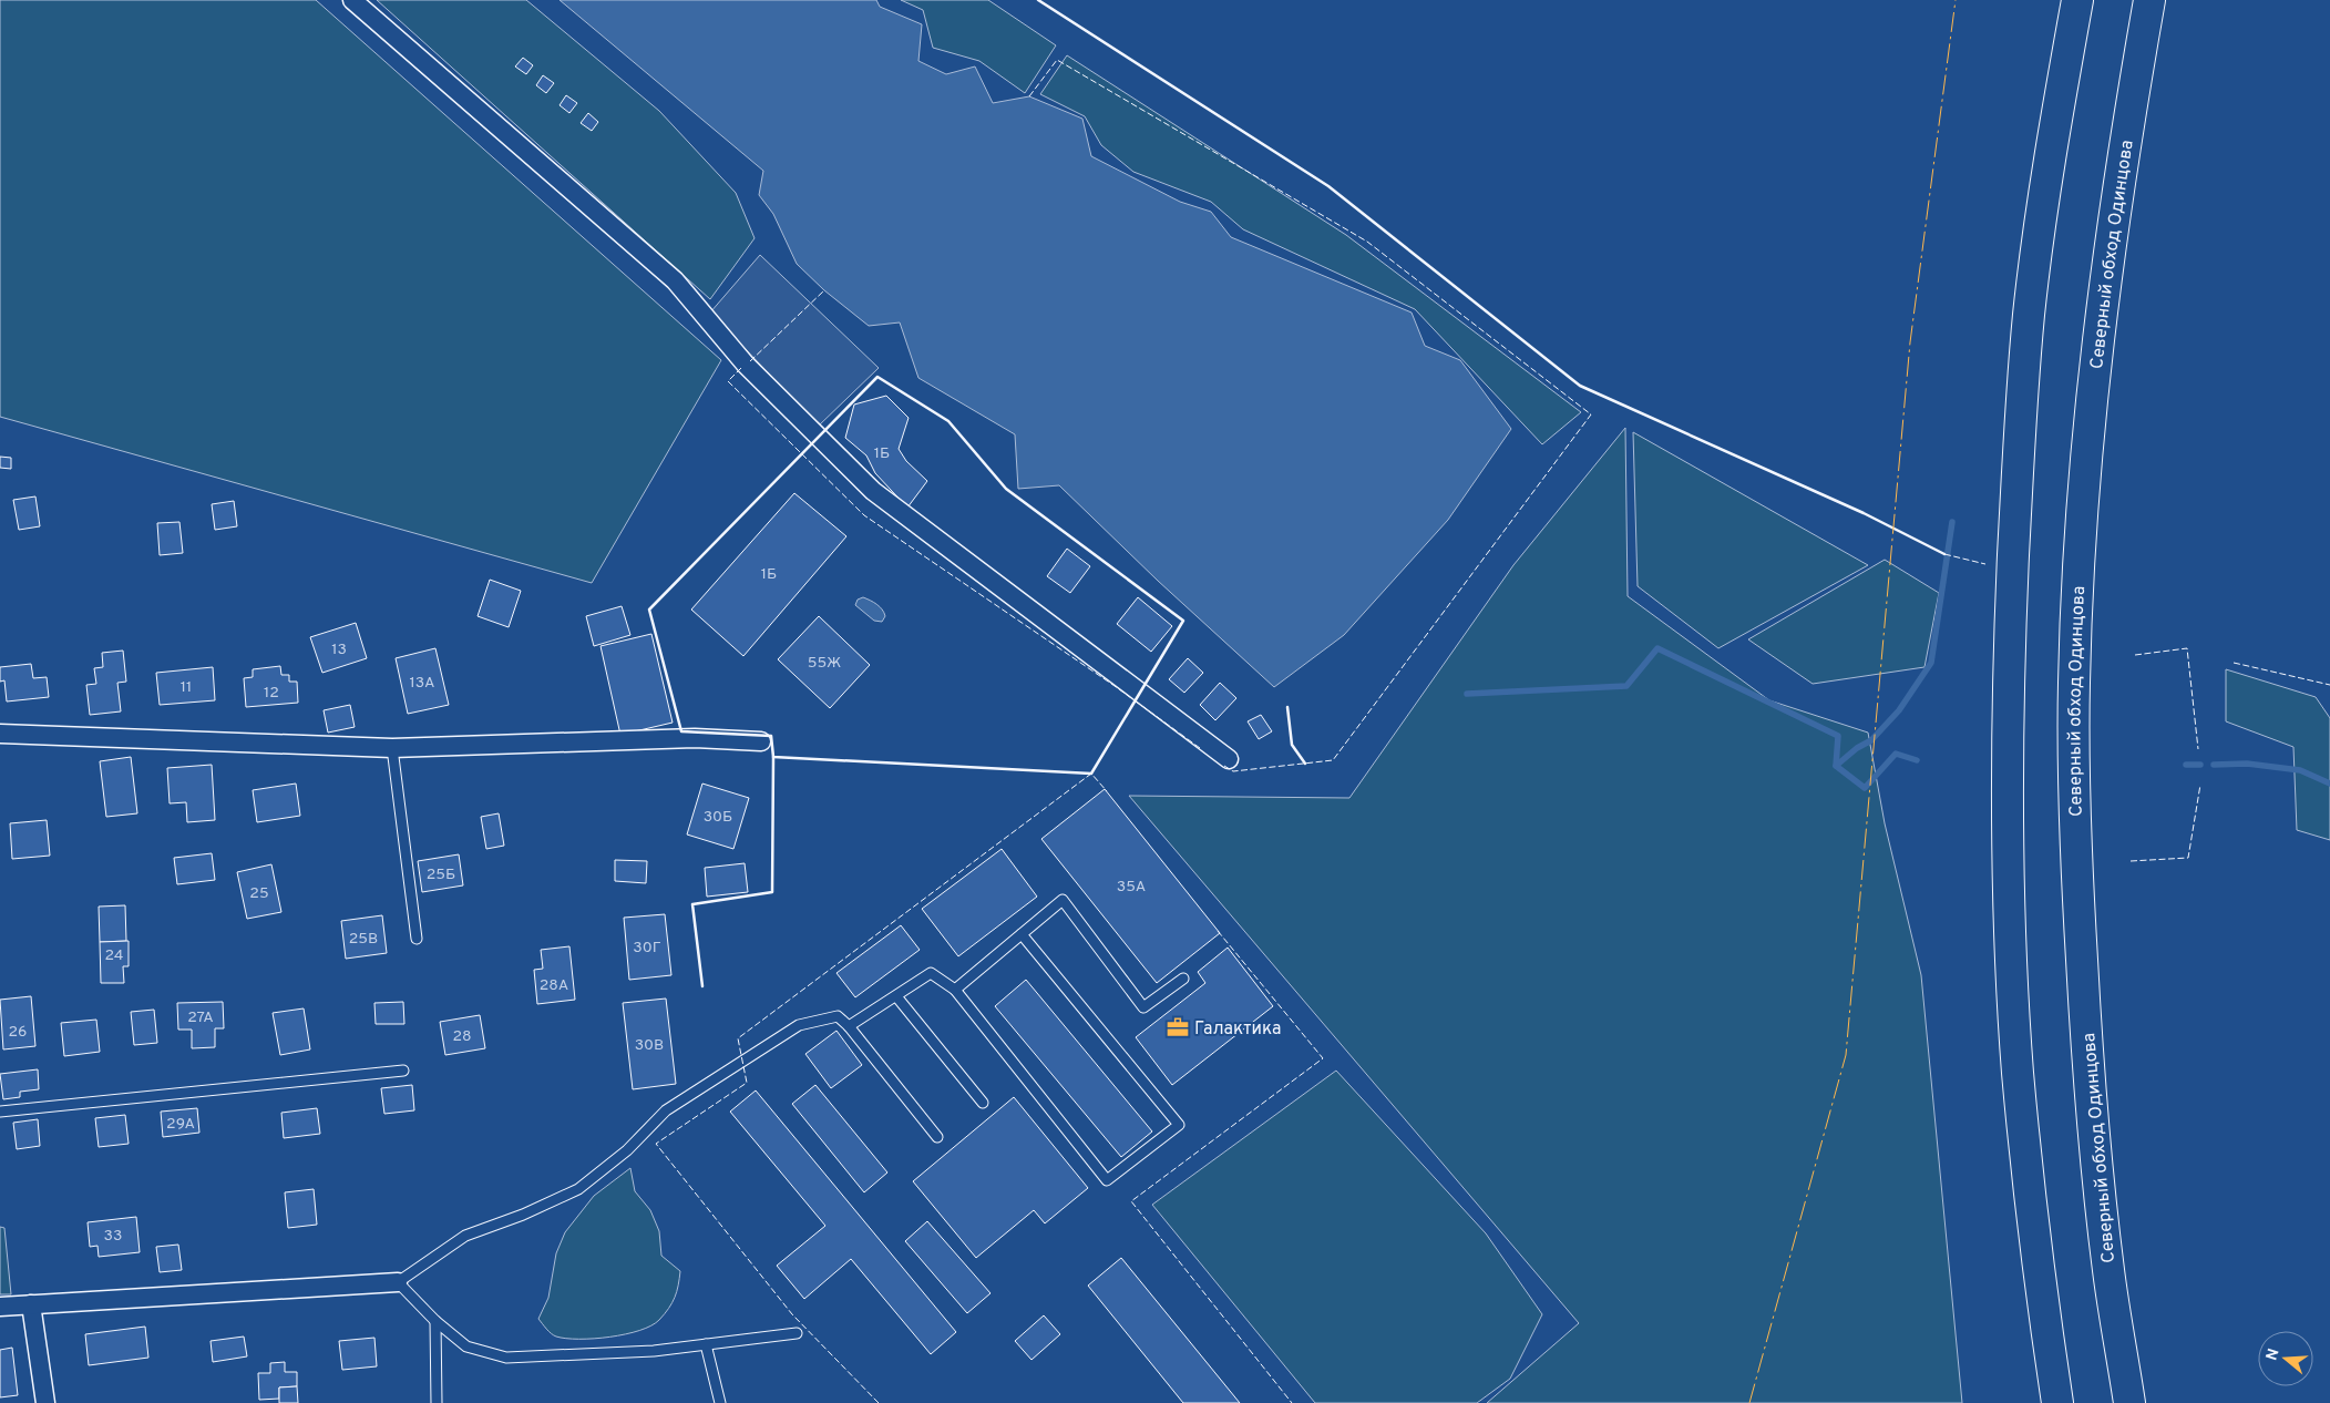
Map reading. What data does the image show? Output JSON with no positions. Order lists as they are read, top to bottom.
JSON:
{
  "streets": {
    "highway": ["Северный обход Одинцова"]
  },
  "places": {
    "office": ["Галактика"]
  },
  "house_numbers": [
    "1Б",
    "1Б",
    "13",
    "55Ж",
    "13А",
    "11",
    "12",
    "30Б",
    "25Б",
    "35А",
    "25",
    "25В",
    "30Г",
    "24",
    "28А",
    "27А",
    "26",
    "28",
    "30В",
    "29А",
    "33"
  ],
  "north": "left"
}
